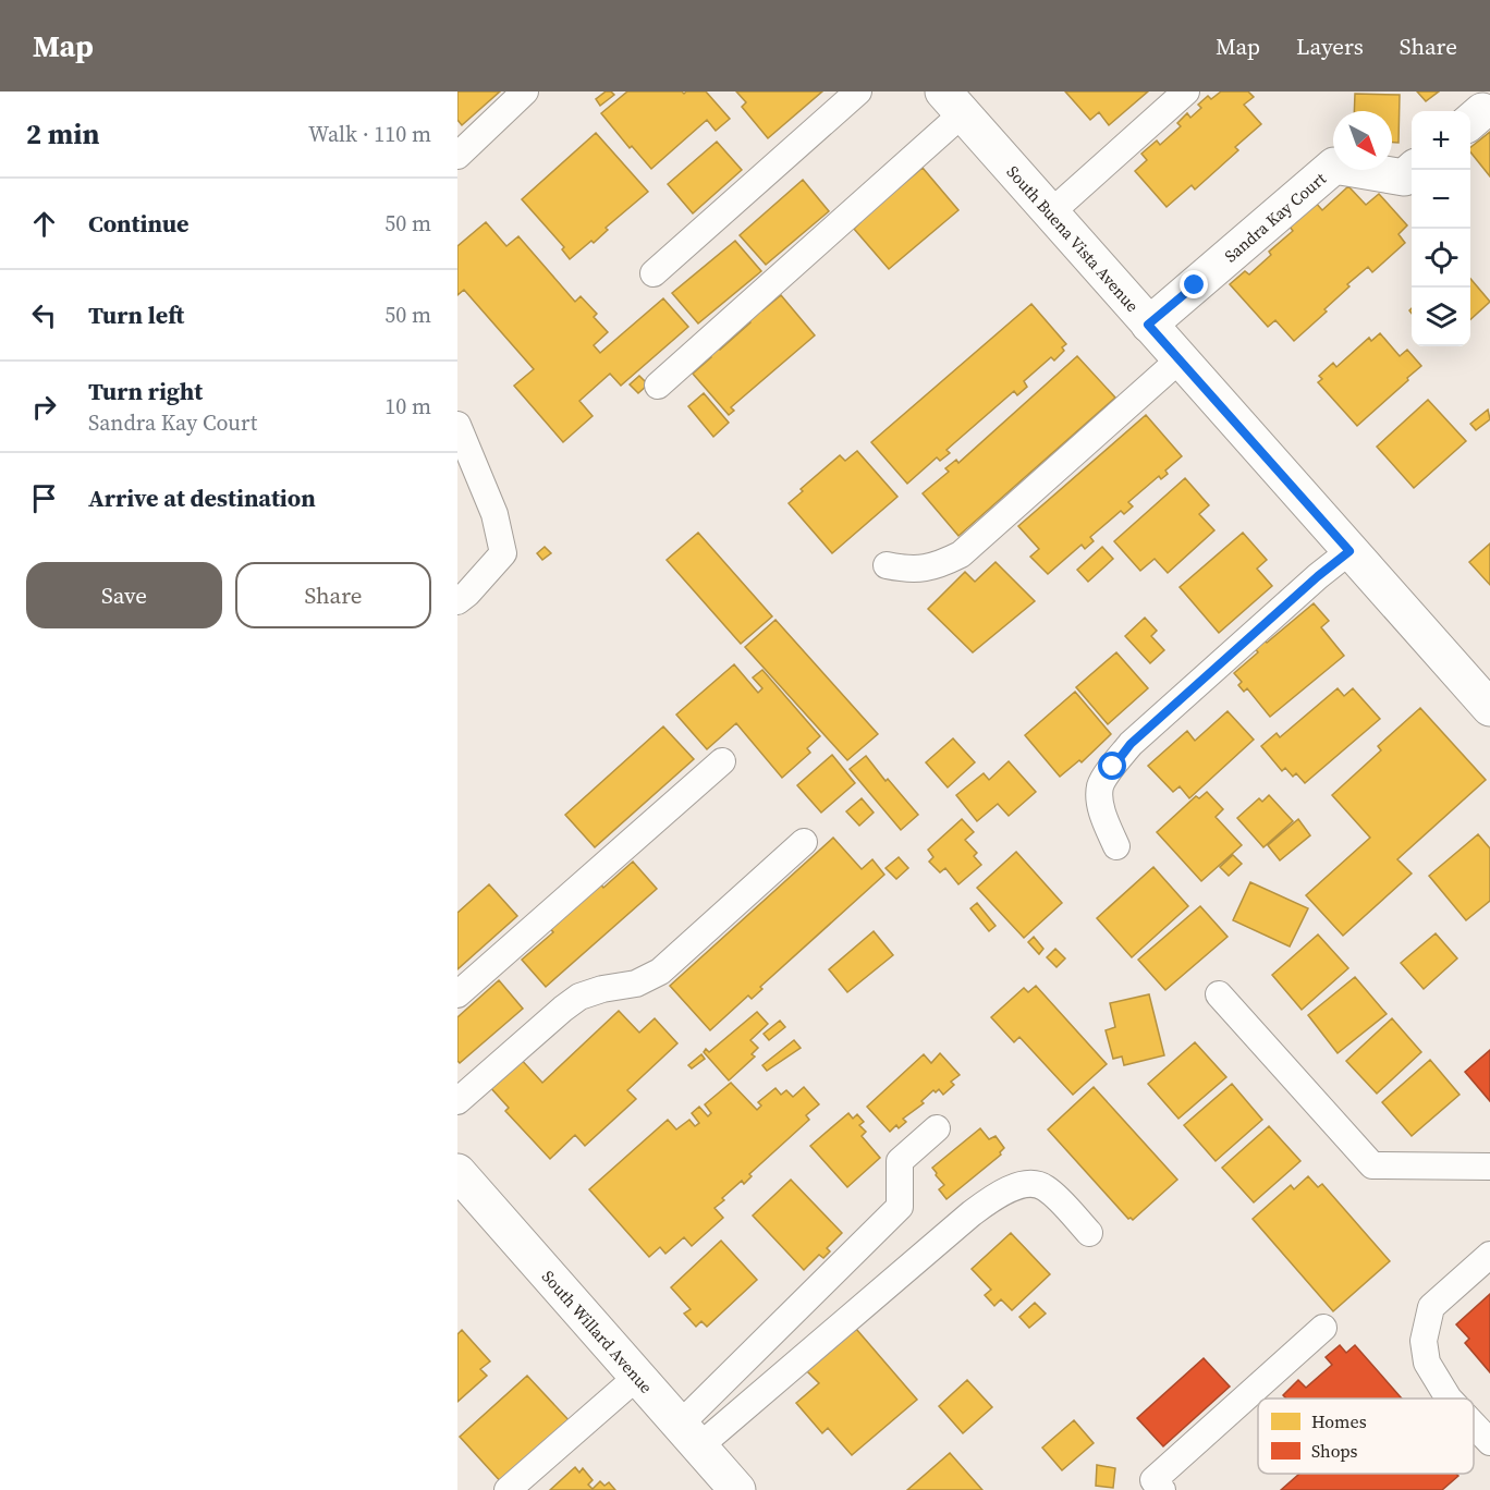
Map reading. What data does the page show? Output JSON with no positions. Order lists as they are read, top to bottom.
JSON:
{
  "streets": {
    "street": ["Sandra Kay Court", "South Buena Vista Avenue", "South Willard Avenue"]
  },
  "crossings": [
    ["Sandra Kay Court", "South Buena Vista Avenue"]
  ],
  "legend": ["Homes", "Shops"],
  "north": "bottom right",
  "page": {
    "header": "Map",
    "nav": ["Map", "Layers", "Share"],
    "heading": ["2 min", "Walk · 110 m"],
    "map_buttons": ["+", "−"],
    "list": [
      ["Continue", "50 m"],
      ["Turn left", "50 m"],
      ["Turn right", "Sandra Kay Court", "10 m"],
      "Arrive at destination"
    ],
    "buttons": ["Save", "Share"]
  }
}
